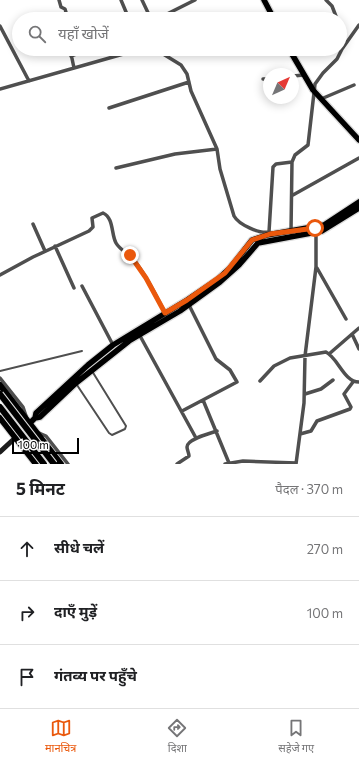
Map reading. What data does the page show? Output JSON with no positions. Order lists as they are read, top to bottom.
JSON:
{
  "scale_bar": "100 m",
  "north": "top right",
  "page": {
    "search": "यहाँ खोजें",
    "scale": "100 m",
    "heading": ["5 मिनट", "पैदल · 370 m"],
    "list": [
      ["सीधे चलें", "270 m"],
      ["दाएँ मुड़ें", "100 m"],
      "गंतव्य पर पहुँचे"
    ],
    "nav": ["मानचित्र", "दिशा", "सहेजे गए"]
  }
}
